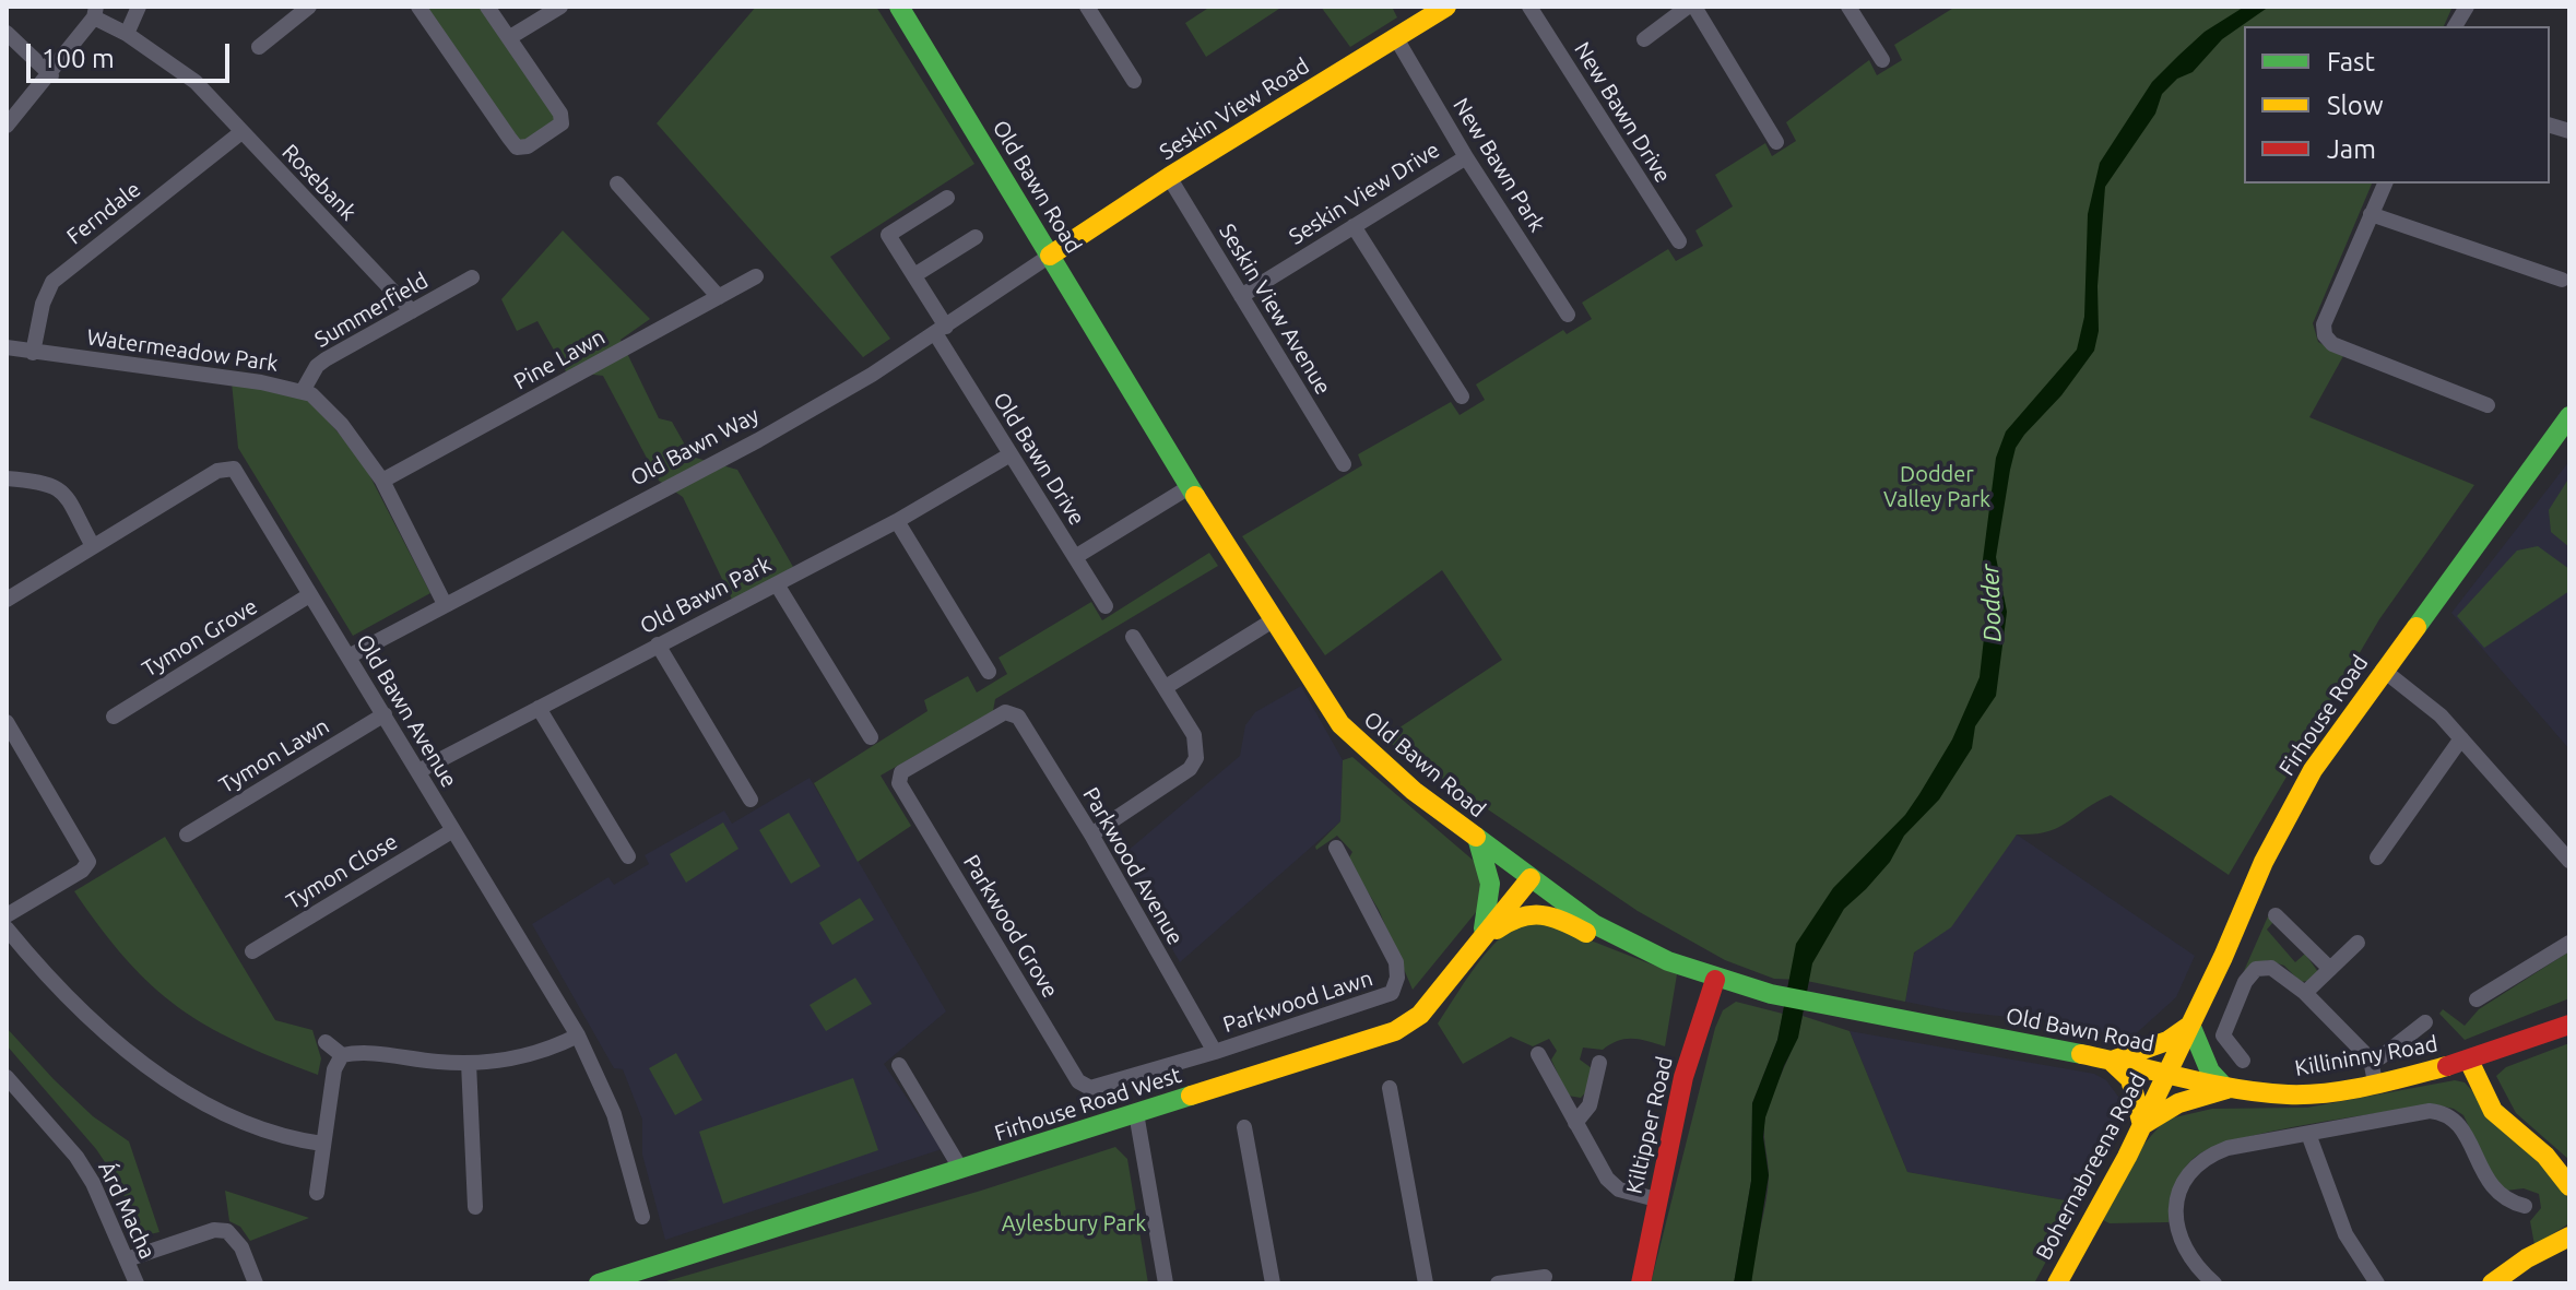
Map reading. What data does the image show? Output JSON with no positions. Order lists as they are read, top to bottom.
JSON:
{
  "streets": {
    "main road": [
      "Seskin View Road",
      "Old Bawn Road",
      "Firhouse Road",
      "Killininny Road",
      "Firhouse Road West",
      "Kiltipper Road",
      "Bohernabreena Road"
    ],
    "street": [
      "New Bawn Drive",
      "New Bawn Park",
      "Rosebank",
      "Seskin View Drive",
      "Ferndale",
      "Seskin View Avenue",
      "Summerfield",
      "Watermeadow Park",
      "Pine Lawn",
      "Old Bawn Way",
      "Old Bawn Drive",
      "Old Bawn Park",
      "Tymon Grove",
      "Old Bawn Avenue",
      "Tymon Lawn",
      "Parkwood Avenue",
      "Tymon Close",
      "Parkwood Grove",
      "Parkwood Lawn",
      "Árd Macha"
    ]
  },
  "crossings": [
    ["Seskin View Road", "New Bawn Park"],
    ["Seskin View Road", "Old Bawn Road"],
    ["Seskin View Road", "Seskin View Avenue"],
    ["Seskin View Road", "Old Bawn Way"],
    ["New Bawn Park", "Seskin View Drive"],
    ["Rosebank", "Ferndale"],
    ["Rosebank", "Summerfield"],
    ["Old Bawn Road", "Old Bawn Way"],
    ["Old Bawn Road", "Firhouse Road"],
    ["Old Bawn Road", "Killininny Road"],
    ["Old Bawn Road", "Firhouse Road West"],
    ["Old Bawn Road", "Kiltipper Road"],
    ["Old Bawn Road", "Bohernabreena Road"],
    ["Seskin View Drive", "Seskin View Avenue"],
    ["Ferndale", "Watermeadow Park"],
    ["Summerfield", "Watermeadow Park"],
    ["Watermeadow Park", "Pine Lawn"],
    ["Watermeadow Park", "Old Bawn Way"],
    ["Old Bawn Way", "Old Bawn Drive"],
    ["Old Bawn Way", "Old Bawn Avenue"],
    ["Old Bawn Drive", "Old Bawn Park"],
    ["Old Bawn Park", "Old Bawn Avenue"],
    ["Tymon Grove", "Old Bawn Avenue"],
    ["Old Bawn Avenue", "Tymon Lawn"],
    ["Old Bawn Avenue", "Tymon Close"],
    ["Firhouse Road", "Killininny Road"],
    ["Firhouse Road", "Bohernabreena Road"],
    ["Parkwood Avenue", "Parkwood Grove"],
    ["Parkwood Avenue", "Parkwood Lawn"],
    ["Parkwood Grove", "Parkwood Lawn"],
    ["Killininny Road", "Bohernabreena Road"]
  ],
  "water": ["Dodder"],
  "parks": ["Dodder Valley Park", "Aylesbury Park"],
  "legend": ["Fast", "Slow", "Jam"],
  "scale_bar": "100 m"
}
